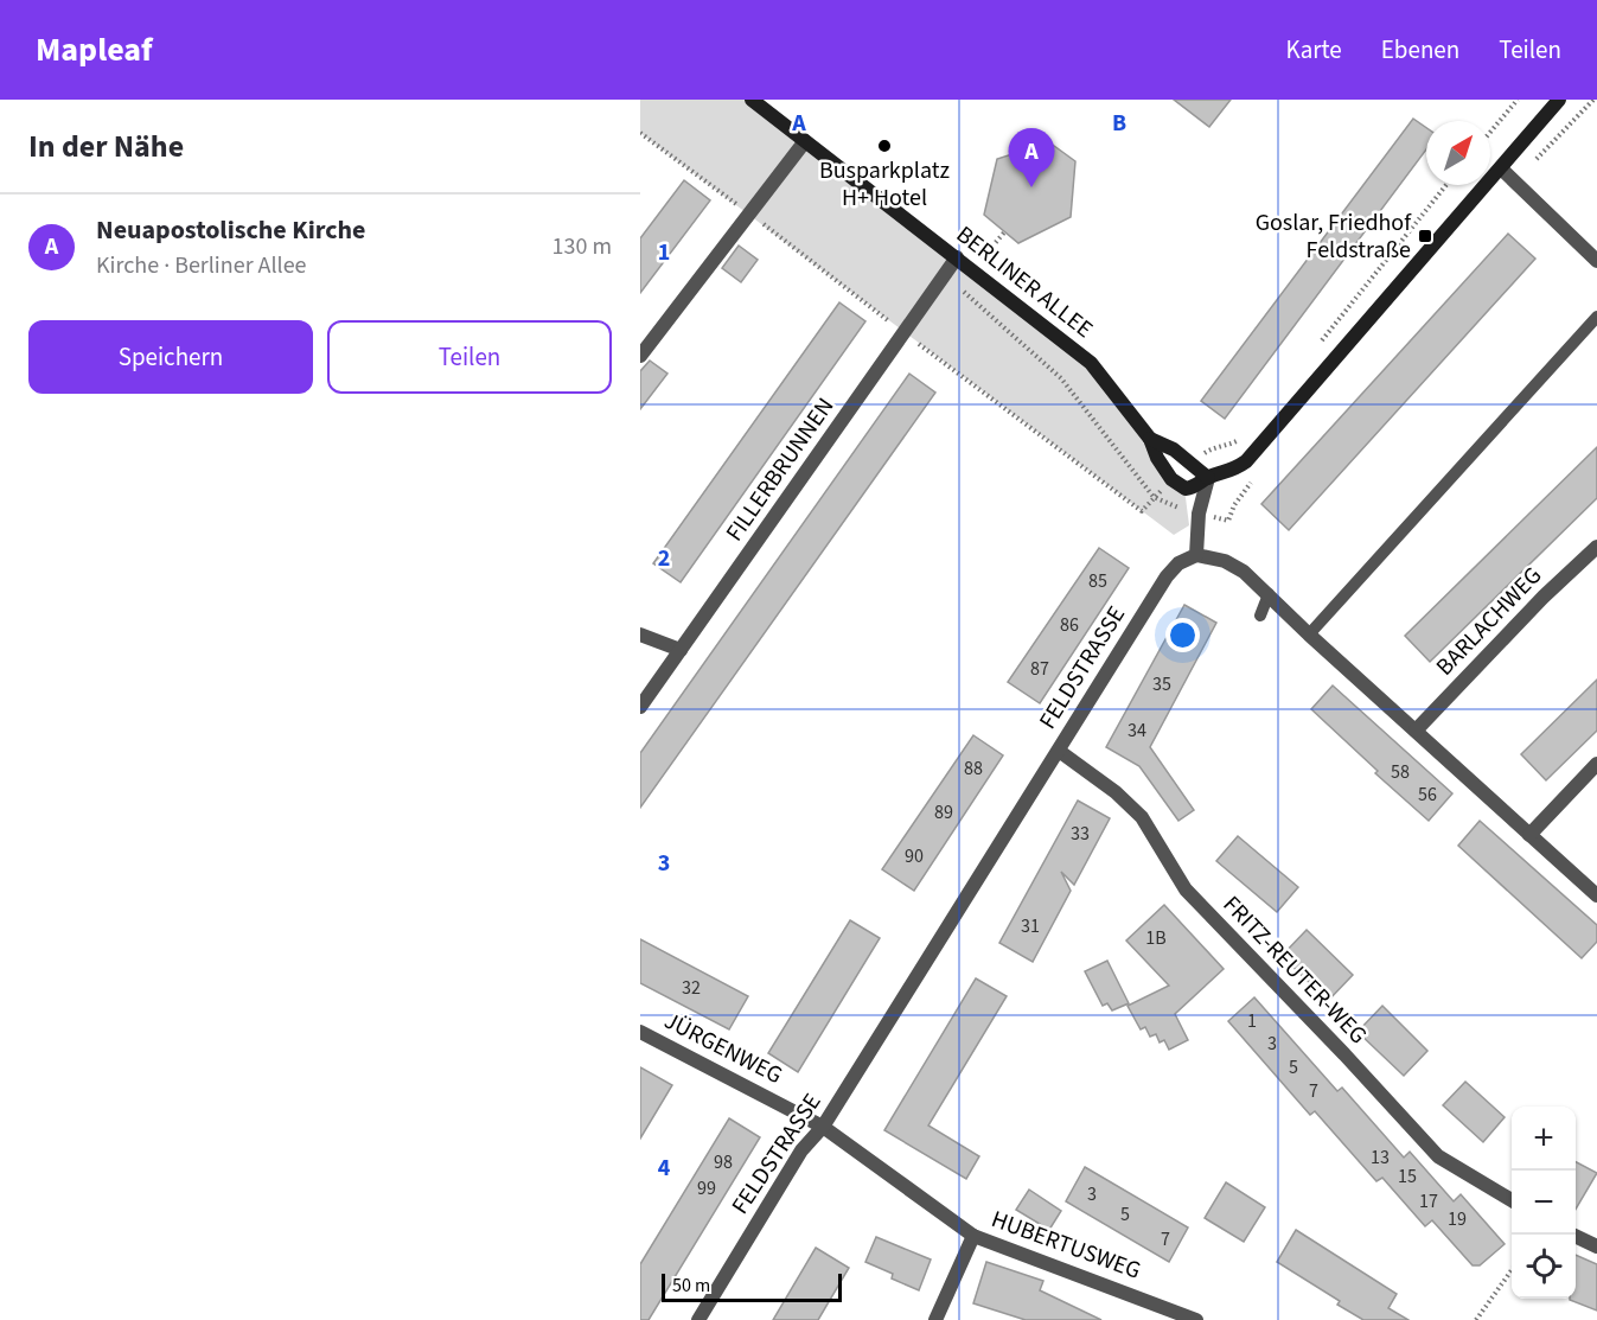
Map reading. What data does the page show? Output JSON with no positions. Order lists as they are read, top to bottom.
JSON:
{
  "streets": {
    "street": [
      "BERLINER ALLEE",
      "FILLERBRUNNEN",
      "BARLACHWEG",
      "FELDSTRASSE",
      "FRITZ-REUTER-WEG",
      "JÜRGENWEG",
      "HUBERTUSWEG"
    ]
  },
  "crossings": [
    ["BERLINER ALLEE", "FILLERBRUNNEN"],
    ["FELDSTRASSE", "FRITZ-REUTER-WEG"],
    ["FELDSTRASSE", "JÜRGENWEG"],
    ["FELDSTRASSE", "HUBERTUSWEG"],
    ["JÜRGENWEG", "HUBERTUSWEG"]
  ],
  "places": {
    "other": ["Busparkplatz H+ Hotel"],
    "transit": ["Goslar, Friedhof Feldstraße"]
  },
  "house_numbers": [
    "85",
    "86",
    "87",
    "35",
    "34",
    "88",
    "58",
    "56",
    "89",
    "33",
    "90",
    "31",
    "1B",
    "32",
    "1",
    "3",
    "5",
    "7",
    "13",
    "98",
    "15",
    "99",
    "3",
    "17",
    "5",
    "19",
    "7"
  ],
  "scale_bar": "50 m",
  "north": "top right",
  "page": {
    "header": "Mapleaf",
    "nav": ["Karte", "Ebenen", "Teilen"],
    "heading": "In der Nähe",
    "pins": "A",
    "list": [
      {
        "mark": "A",
        "name": "Neuapostolische Kirche",
        "note": "Kirche · Berliner Allee",
        "value": "130 m"
      }
    ],
    "buttons": ["Speichern", "Teilen"],
    "map_buttons": ["+", "−"],
    "scale": "50 m"
  },
  "grid": {
    "columns": ["A", "B"],
    "rows": [
      "1",
      "2",
      "3",
      "4"
    ]
  }
}
